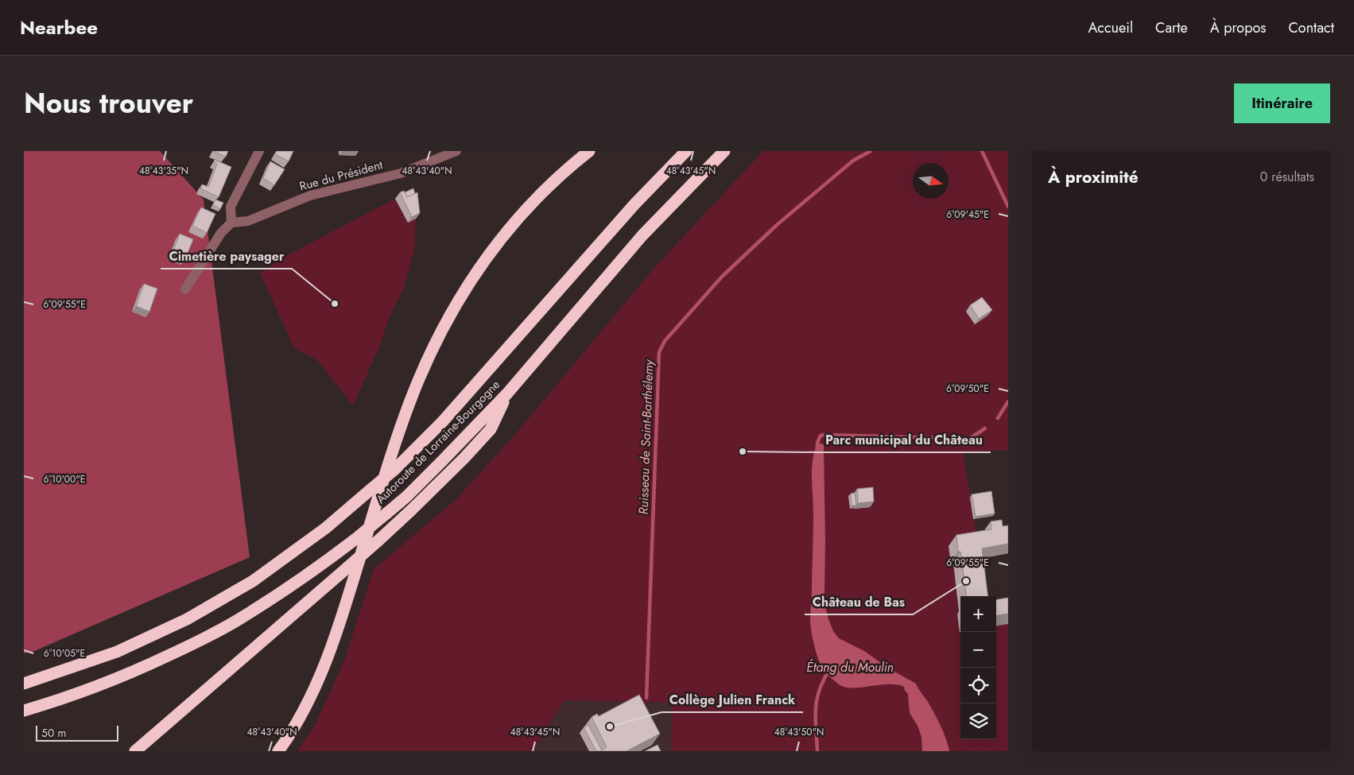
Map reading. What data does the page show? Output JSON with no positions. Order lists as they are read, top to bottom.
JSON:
{
  "streets": {
    "highway": ["Autoroute de Lorraine-Bourgogne"],
    "street": ["Rue du Président"]
  },
  "water": ["Ruisseau de Saint-Barthélemy", "Étang du Moulin"],
  "places": [
    "Cimetière paysager",
    "Parc municipal du Château",
    "Château de Bas",
    "Collège Julien Franck"
  ],
  "scale_bar": "50 m",
  "north": "right",
  "page": {
    "header": "Nearbee",
    "nav": [
      "Accueil",
      "Carte",
      "À propos",
      "Contact"
    ],
    "title": "Nous trouver",
    "buttons": "Itinéraire",
    "heading": ["À proximité", "0 résultats"],
    "map_buttons": ["+", "−"],
    "scale": "50 m"
  },
  "coordinates": [
    "48°43'35\"N",
    "48°43'40\"N",
    "48°43'45\"N",
    "6°09'45\"E",
    "6°09'55\"E",
    "6°09'50\"E",
    "6°10'00\"E",
    "6°10'05\"E",
    "48°43'50\"N"
  ]
}
